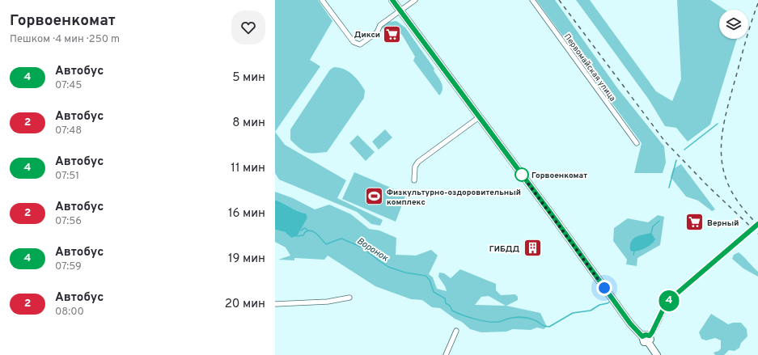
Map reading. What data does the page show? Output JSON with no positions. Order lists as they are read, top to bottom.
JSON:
{
  "streets": {
    "street": ["Первомайская улица"]
  },
  "water": ["Воронок"],
  "places": {
    "supermarket": ["Дикси", "Верный"],
    "other": ["Горвоенкомат"],
    "sports": ["Физкультурно-оздоровительный комплекс"],
    "building": ["ГИБДД"]
  },
  "lines": ["bus line 4"],
  "page": {
    "heading": ["Горвоенкомат", "Пешком · 4 мин · 250 m"],
    "on_map": "4",
    "list": [
      {
        "mark": "4",
        "name": "Автобус",
        "note": "07:45",
        "value": "5 мин"
      },
      {
        "mark": "2",
        "name": "Автобус",
        "note": "07:48",
        "value": "8 мин"
      },
      {
        "mark": "4",
        "name": "Автобус",
        "note": "07:51",
        "value": "11 мин"
      },
      {
        "mark": "2",
        "name": "Автобус",
        "note": "07:56",
        "value": "16 мин"
      },
      {
        "mark": "4",
        "name": "Автобус",
        "note": "07:59",
        "value": "19 мин"
      },
      {
        "mark": "2",
        "name": "Автобус",
        "note": "08:00",
        "value": "20 мин"
      }
    ]
  }
}
